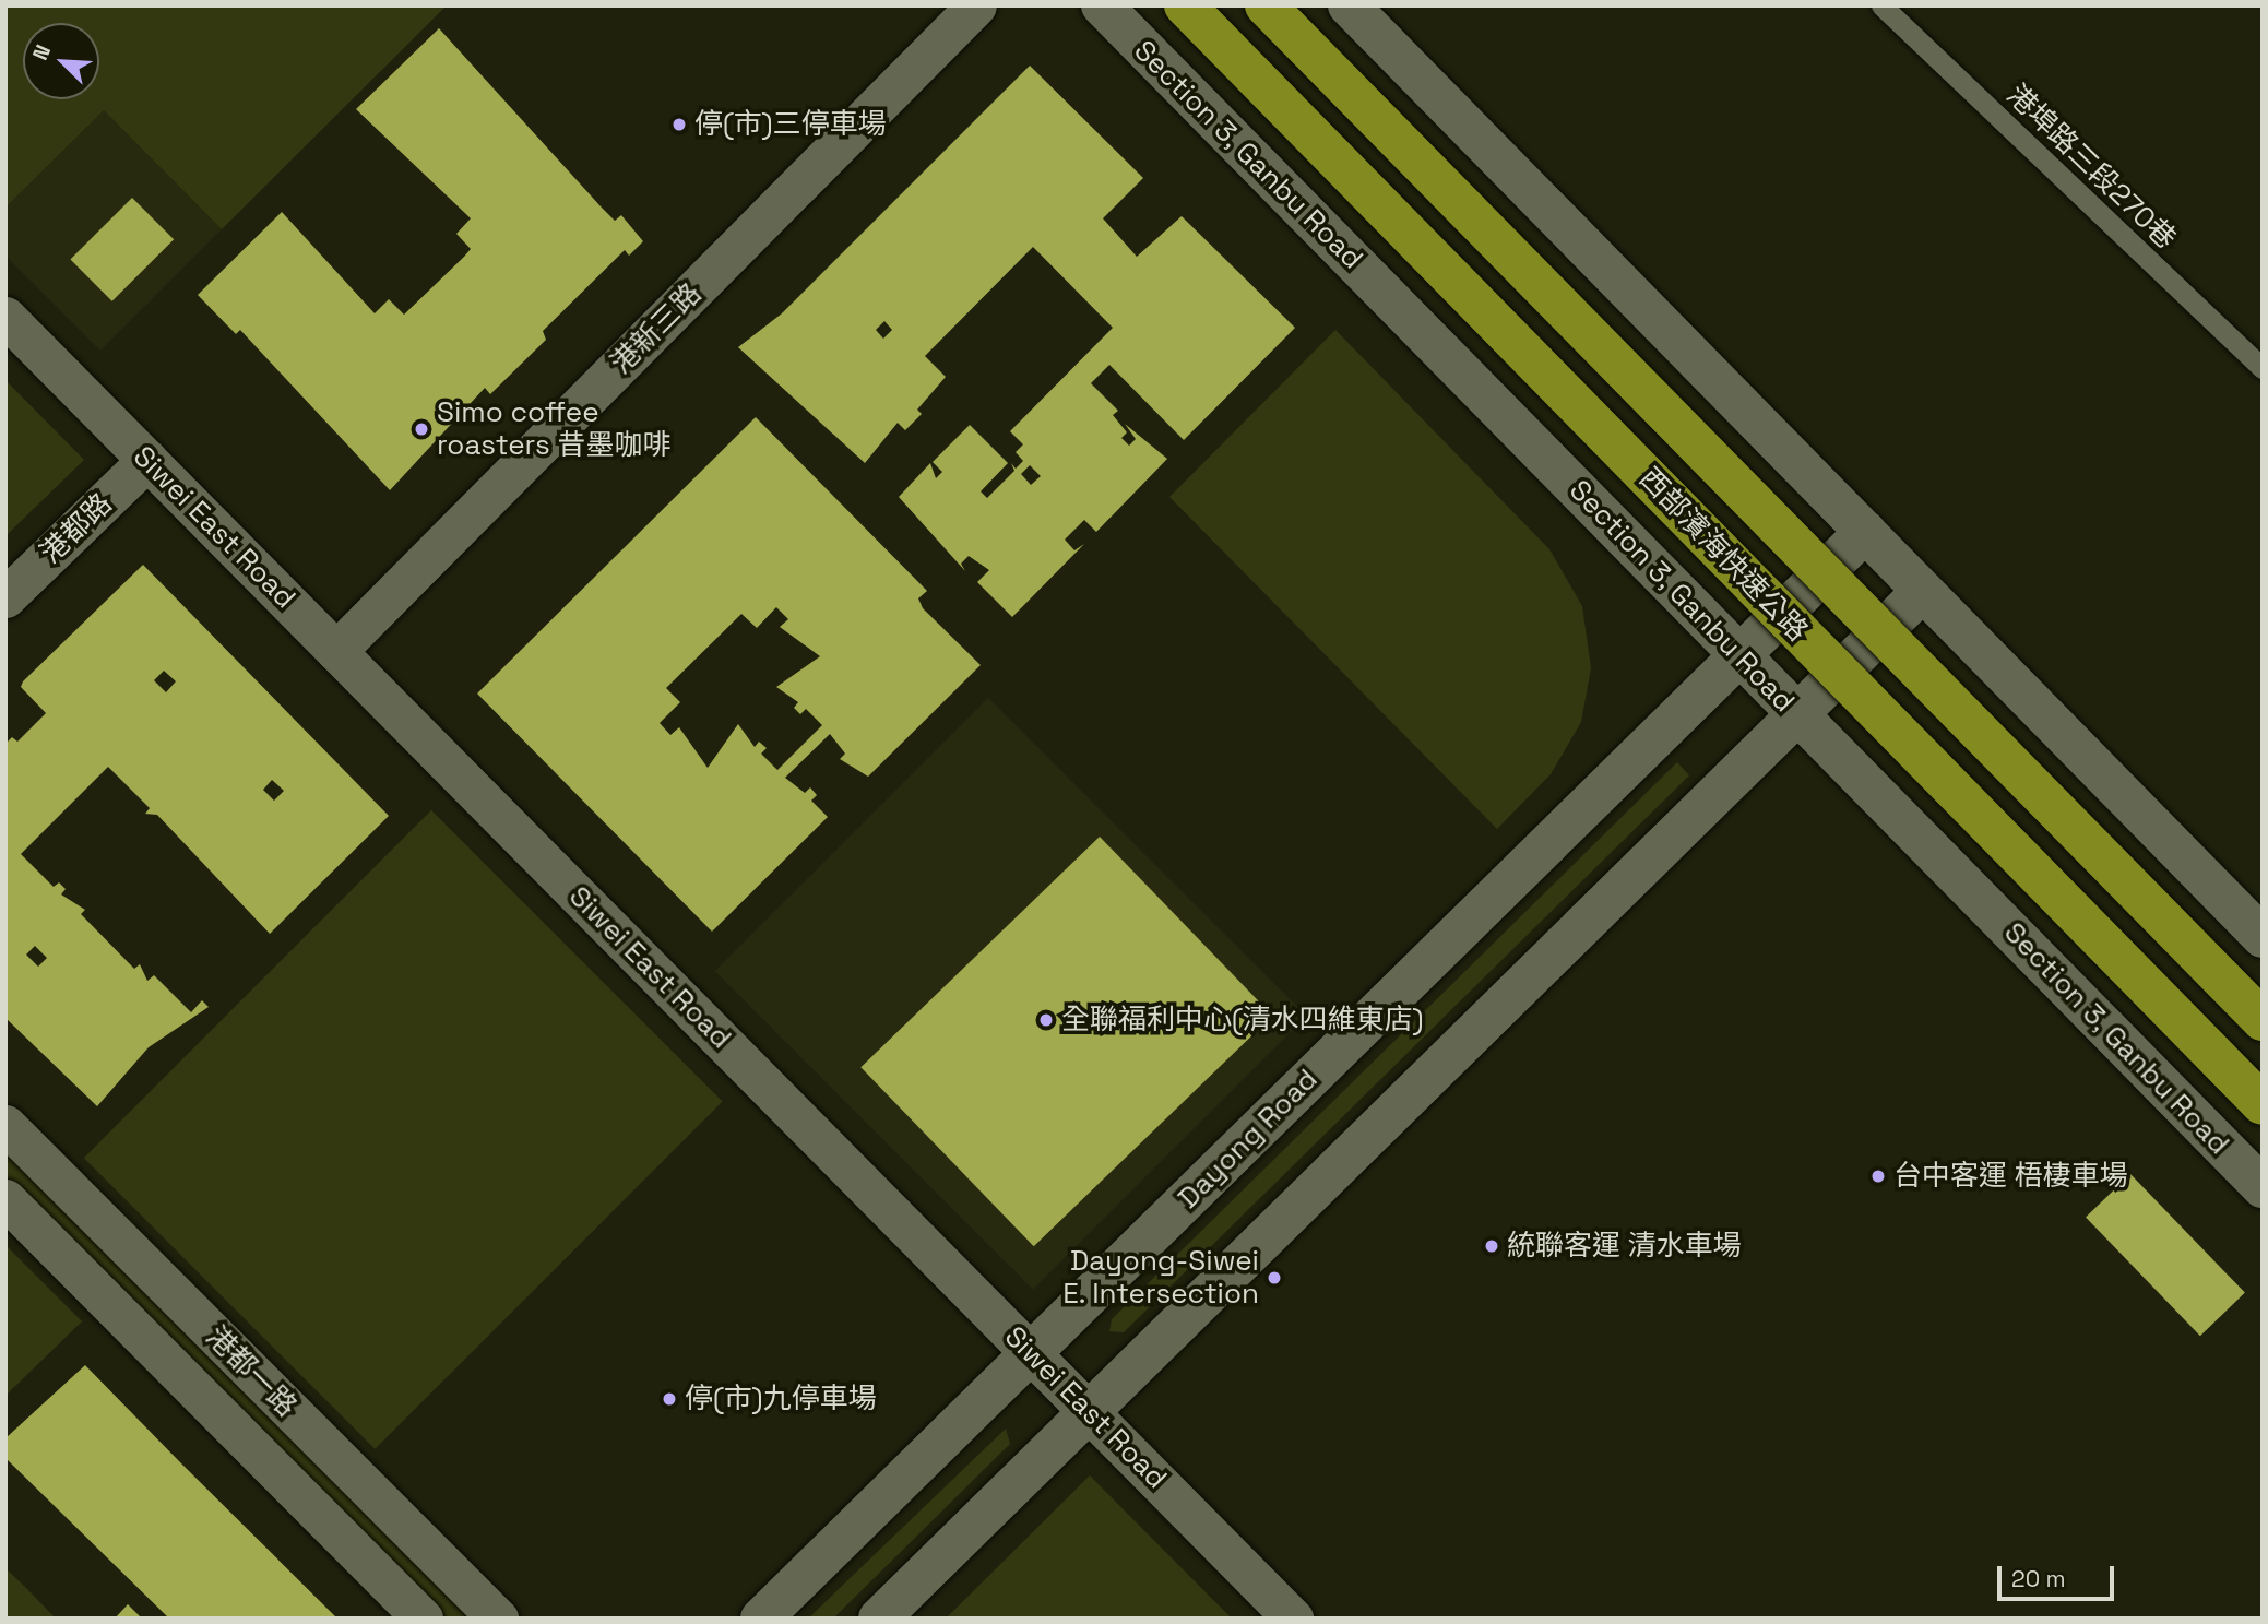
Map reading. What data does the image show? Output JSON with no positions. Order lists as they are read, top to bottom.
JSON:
{
  "streets": {
    "highway": ["西部濱海快速公路"],
    "street": [
      "Section 3, Ganbu Road",
      "港新三路",
      "Siwei East Road",
      "港都路",
      "Dayong Road",
      "港都一路"
    ],
    "lane": ["港埠路三段270巷"]
  },
  "crossings": [
    ["Section 3, Ganbu Road", "Dayong Road"],
    ["港新三路", "Siwei East Road"],
    ["Siwei East Road", "港都路"],
    ["Siwei East Road", "Dayong Road"]
  ],
  "places": [
    "停(市)三停車場",
    "Simo coffee roasters 昔墨咖啡",
    "全聯福利中心(清水四維東店)",
    "台中客運 梧棲車場",
    "統聯客運 清水車場",
    "Dayong-Siwei E. Intersection",
    "停(市)九停車場"
  ],
  "scale_bar": "20 m",
  "north": "top left"
}
